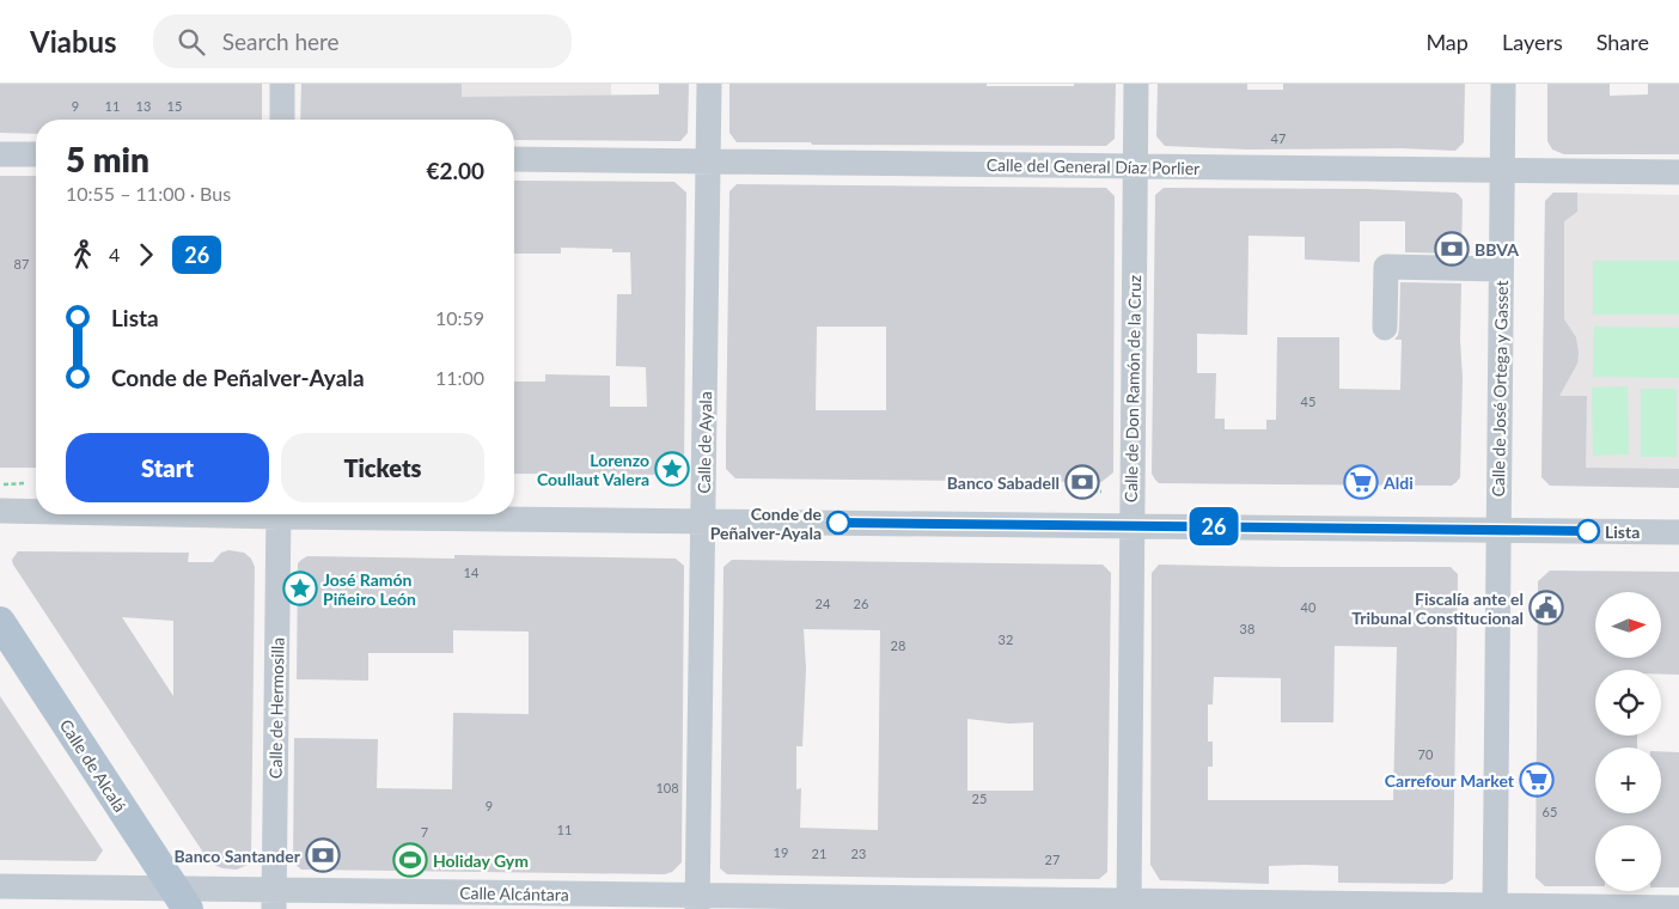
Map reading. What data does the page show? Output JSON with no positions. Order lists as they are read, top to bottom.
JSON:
{
  "streets": {
    "main road": ["Calle de Alcalá"],
    "street": [
      "Calle del General Díaz Porlier",
      "Calle de Don Ramón de la Cruz",
      "Calle de José Ortega y Gasset",
      "Calle de Ayala",
      "Calle de Hermosilla",
      "Calle Alcántara"
    ]
  },
  "crossings": [
    ["Calle del General Díaz Porlier", "Calle de Don Ramón de la Cruz"],
    ["Calle del General Díaz Porlier", "Calle de José Ortega y Gasset"],
    ["Calle del General Díaz Porlier", "Calle de Ayala"],
    ["Calle de Don Ramón de la Cruz", "Calle Alcántara"],
    ["Calle de José Ortega y Gasset", "Calle Alcántara"],
    ["Calle de Ayala", "Calle Alcántara"],
    ["Calle de Hermosilla", "Calle Alcántara"],
    ["Calle de Alcalá", "Calle Alcántara"]
  ],
  "places": {
    "bank": ["BBVA", "Banco Sabadell", "Banco Santander"],
    "place": ["Lorenzo Coullaut Valera", "José Ramón Piñeiro León"],
    "supermarket": ["Aldi", "Carrefour Market"],
    "other": ["Conde de Peñalver-Ayala", "Lista"],
    "public building": ["Fiscalía ante el Tribunal Constitucional"],
    "sports": ["Holiday Gym"]
  },
  "lines": ["bus line 26"],
  "house_numbers": [
    "9",
    "11",
    "13",
    "15",
    "47",
    "87",
    "45",
    "14",
    "24",
    "26",
    "40",
    "38",
    "32",
    "28",
    "70",
    "108",
    "25",
    "9",
    "65",
    "11",
    "7",
    "19",
    "21",
    "23",
    "27"
  ],
  "north": "right",
  "page": {
    "header": "Viabus",
    "search": "Search here",
    "nav": ["Map", "Layers", "Share"],
    "on_map": "26",
    "heading": ["5 min", "10:55 – 11:00 · Bus", "€2.00"],
    "legs": ["4", "26"],
    "list": [
      {
        "name": "Lista",
        "value": "10:59"
      },
      {
        "name": "Conde de Peñalver-Ayala",
        "value": "11:00"
      }
    ],
    "buttons": ["Start", "Tickets"],
    "map_buttons": ["+", "−"]
  }
}
